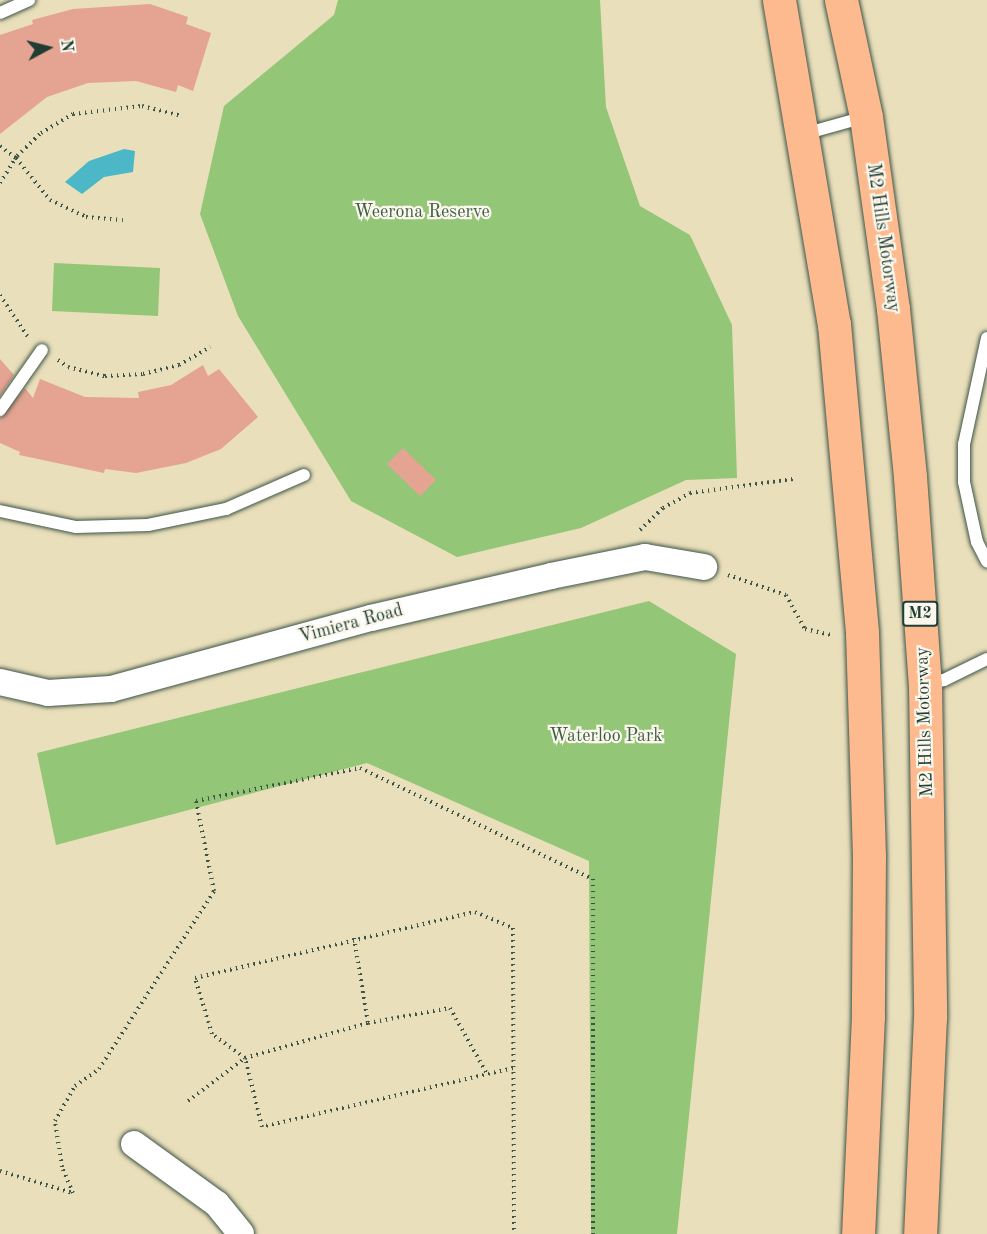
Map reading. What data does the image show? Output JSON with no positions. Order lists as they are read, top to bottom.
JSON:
{
  "streets": {
    "highway": ["M2 Hills Motorway", "M2"],
    "street": ["Vimiera Road"]
  },
  "parks": ["Weerona Reserve", "Waterloo Park"],
  "north": "right"
}
